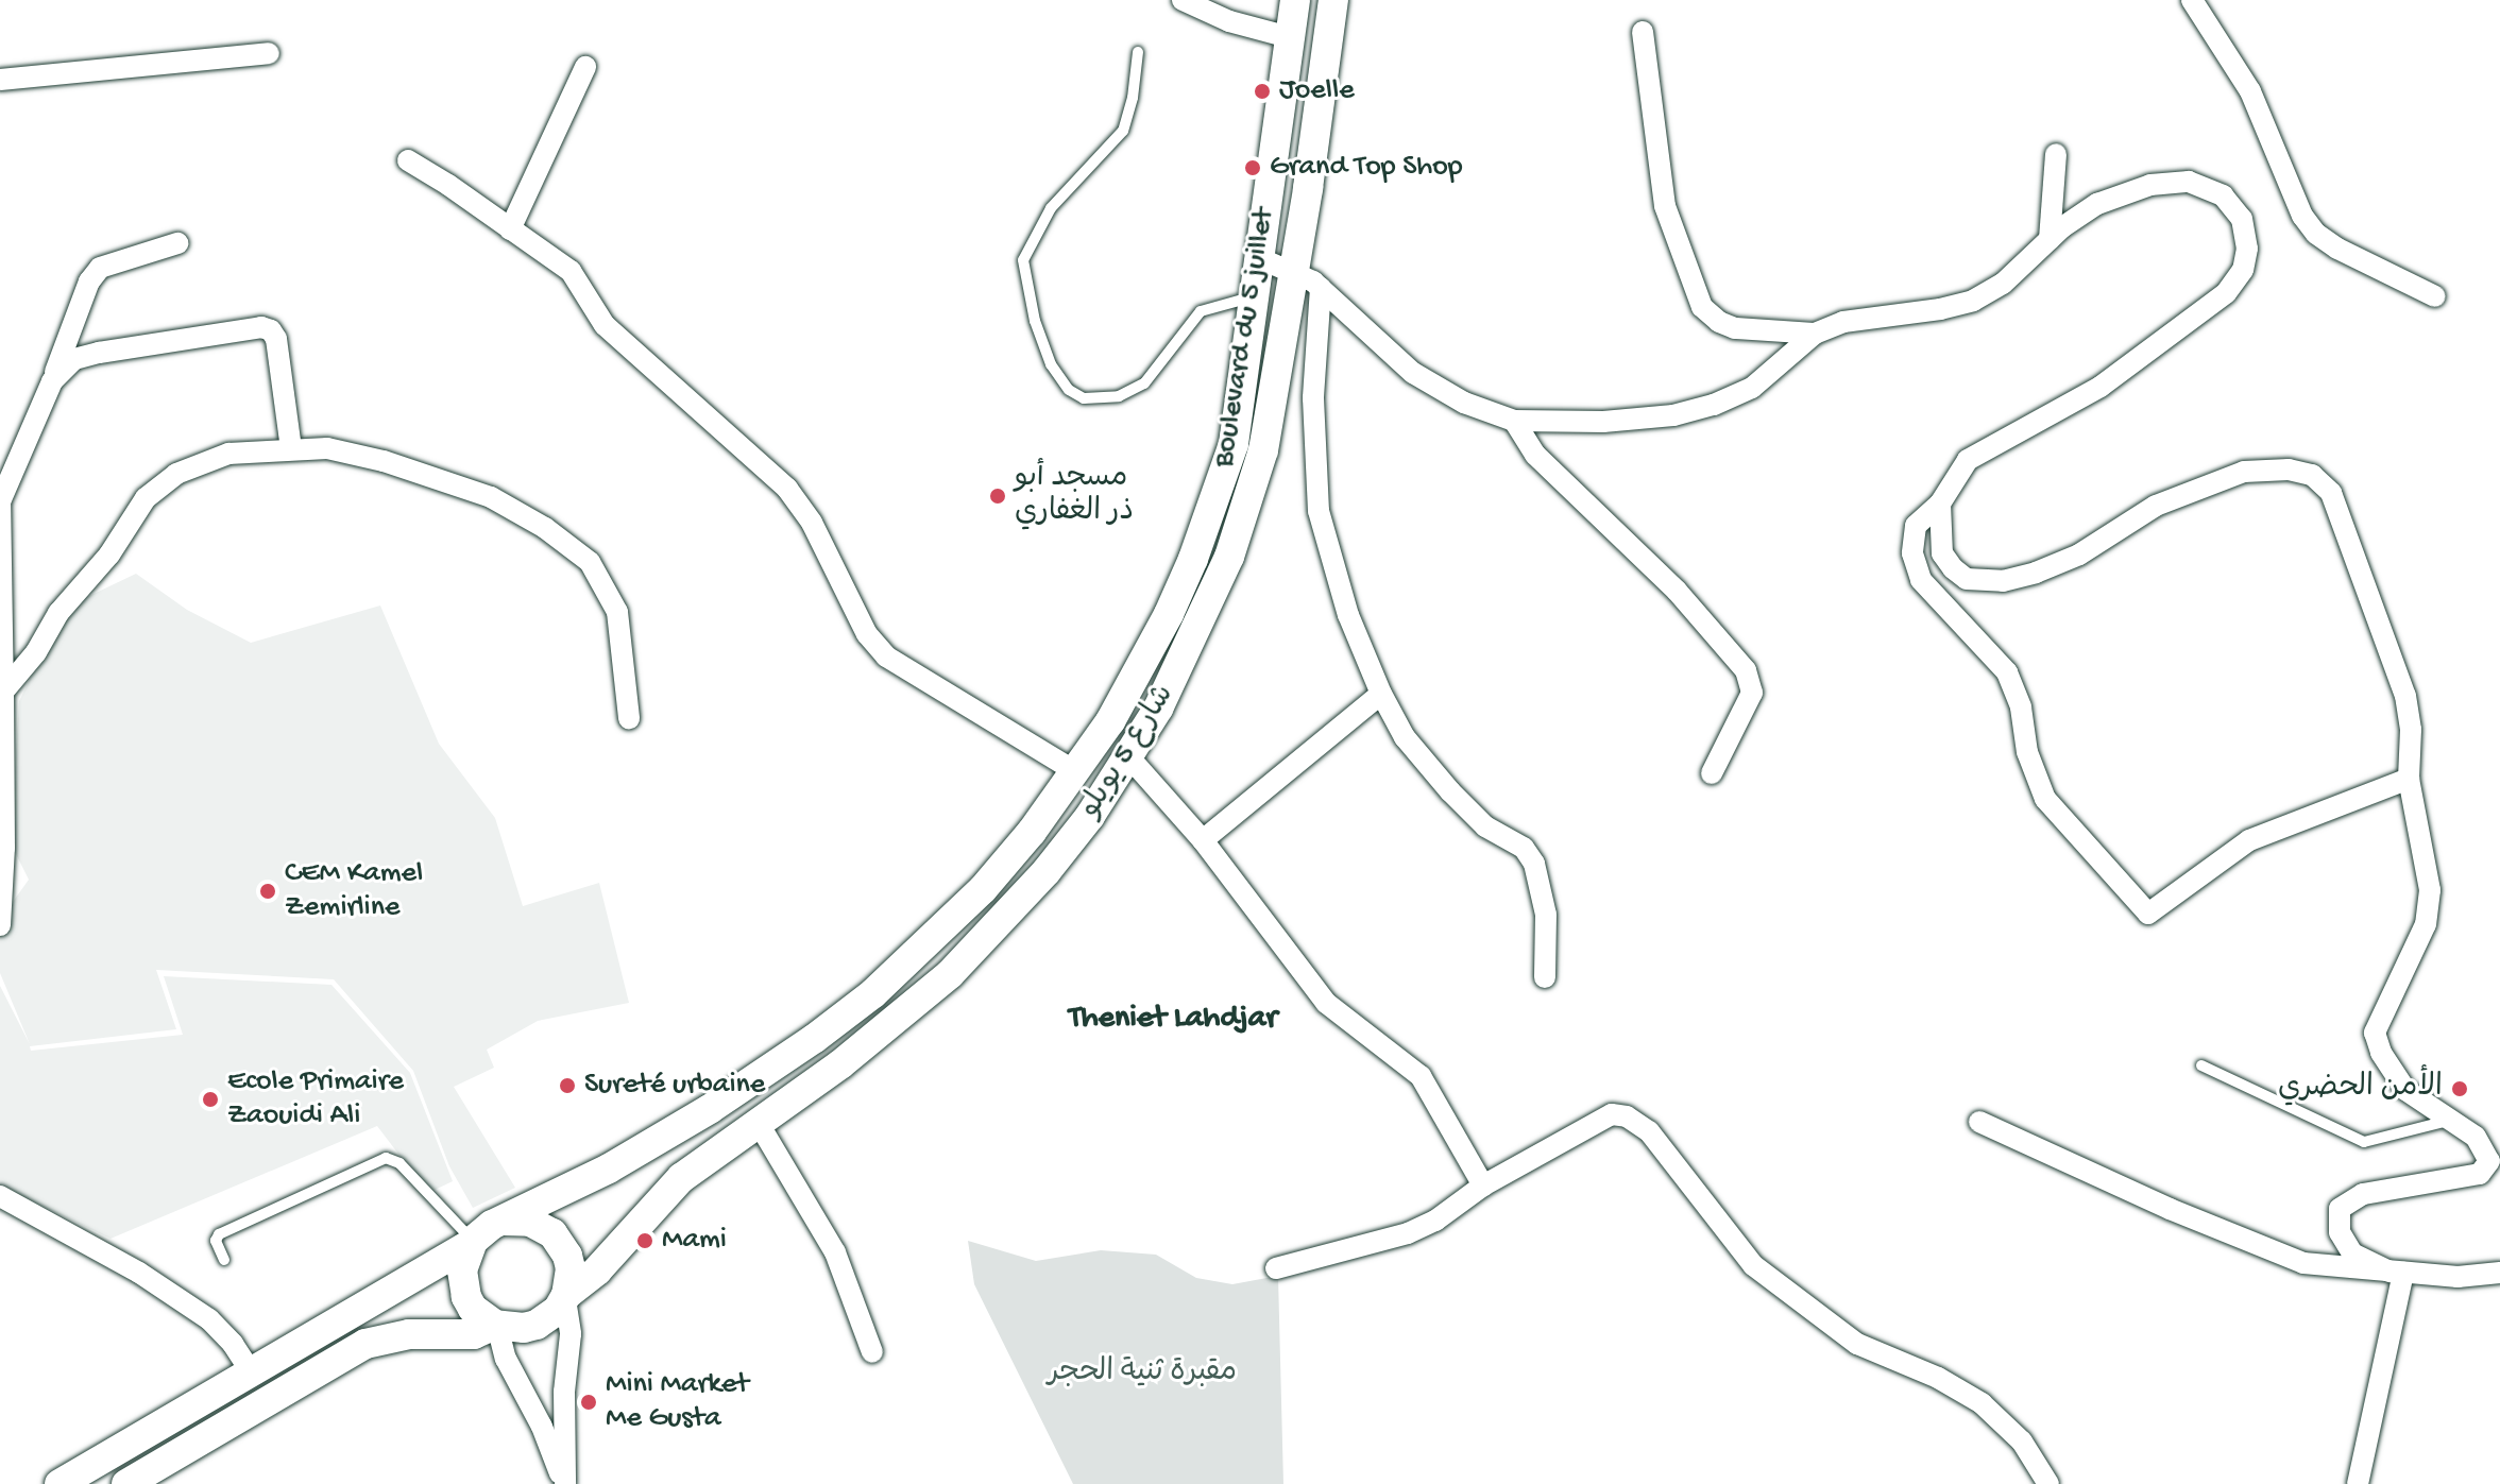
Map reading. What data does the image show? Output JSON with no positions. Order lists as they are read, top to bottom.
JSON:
{
  "streets": {
    "main road": ["Boulevard du 5 juillet", "شارع 5 يويلو"]
  },
  "crossings": [
    ["Boulevard du 5 juillet", "شارع 5 يويلو"]
  ],
  "districts": ["Theniet Lahdjar"],
  "parks": ["مقبرة ثنية الحجر"],
  "places": [
    "Joelle",
    "Grand Top Shop",
    "مسجد أبو ذر الغفاري",
    "CEM Kamel Zemirline",
    "Sureté urbaine",
    "الأمن الحضري",
    "Ecole Primaire Zaouidi Ali",
    "Mami",
    "Mini Market Me Gusta"
  ]
}
